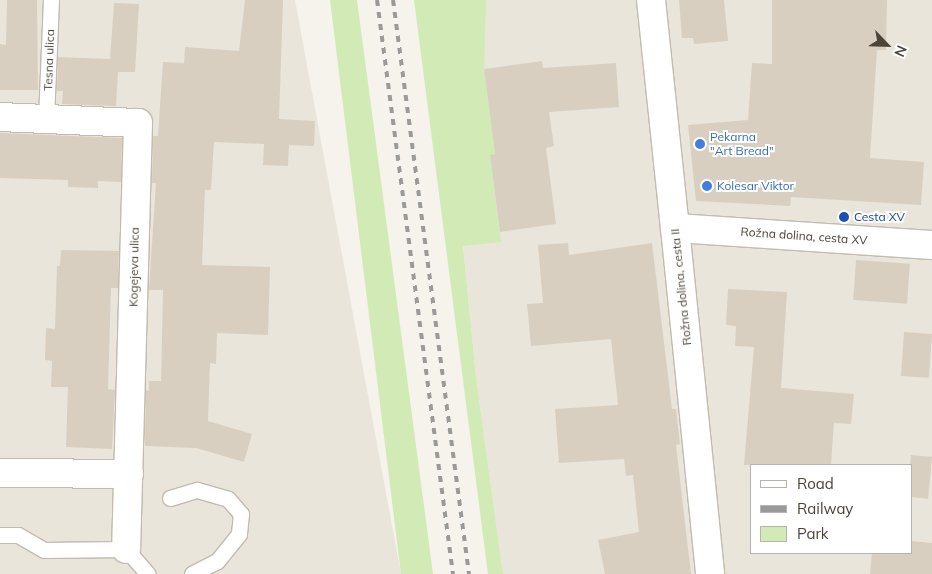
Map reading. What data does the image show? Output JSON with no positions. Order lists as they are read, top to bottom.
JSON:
{
  "streets": {
    "street": ["Rožna dolina, cesta XV", "Kogejeva ulica", "Rožna dolina, cesta II"],
    "lane": ["Tesna ulica"]
  },
  "crossings": [
    ["Tesna ulica", "Kogejeva ulica"],
    ["Rožna dolina, cesta XV", "Rožna dolina, cesta II"]
  ],
  "places": ["Pekarna \"Art Bread\"", "Kolesar Viktor", "Cesta XV"],
  "legend": ["Road", "Railway", "Park"],
  "north": "bottom right"
}
